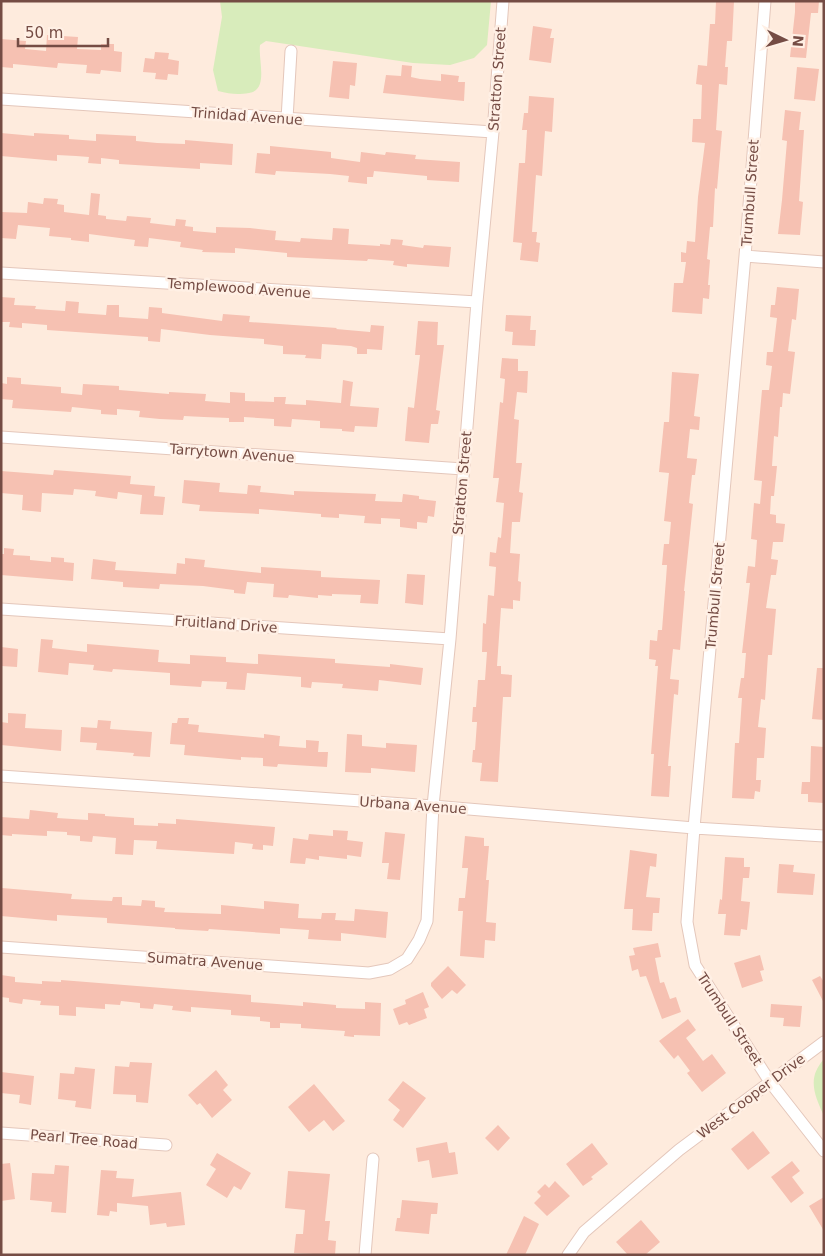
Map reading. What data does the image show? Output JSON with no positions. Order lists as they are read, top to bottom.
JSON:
{
  "streets": {
    "street": [
      "Stratton Street",
      "Trinidad Avenue",
      "Trumbull Street",
      "Templewood Avenue",
      "Tarrytown Avenue",
      "Fruitland Drive",
      "Urbana Avenue",
      "Sumatra Avenue",
      "West Cooper Drive",
      "Pearl Tree Road"
    ]
  },
  "crossings": [
    ["Stratton Street", "Trinidad Avenue"],
    ["Stratton Street", "Templewood Avenue"],
    ["Stratton Street", "Tarrytown Avenue"],
    ["Stratton Street", "Fruitland Drive"],
    ["Stratton Street", "Urbana Avenue"],
    ["Stratton Street", "Sumatra Avenue"],
    ["Trumbull Street", "Urbana Avenue"],
    ["Trumbull Street", "West Cooper Drive"]
  ],
  "scale_bar": "50 m",
  "north": "right"
}
